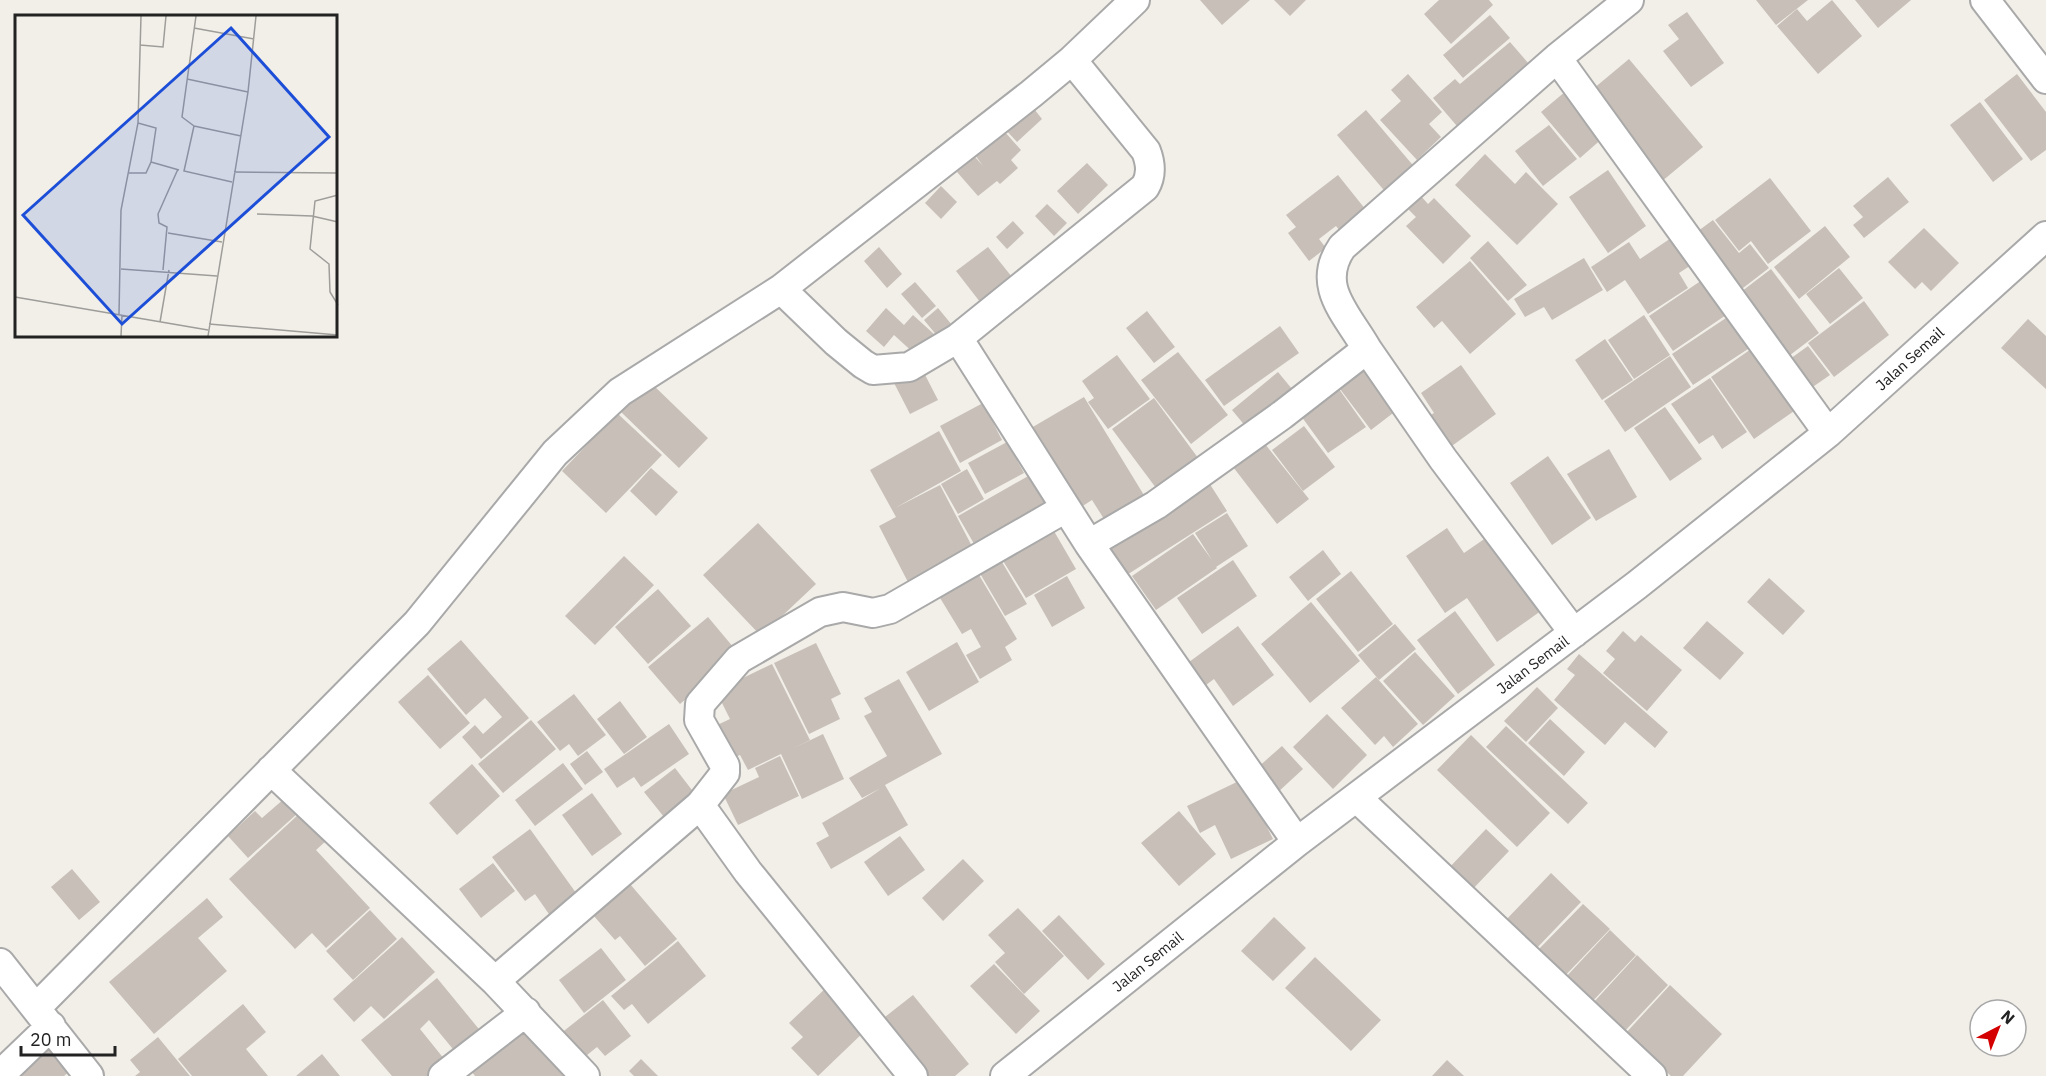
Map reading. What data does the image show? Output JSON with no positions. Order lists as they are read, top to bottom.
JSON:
{
  "streets": {
    "street": ["Jalan Semail"]
  },
  "scale_bar": "20 m",
  "north": "top right"
}
